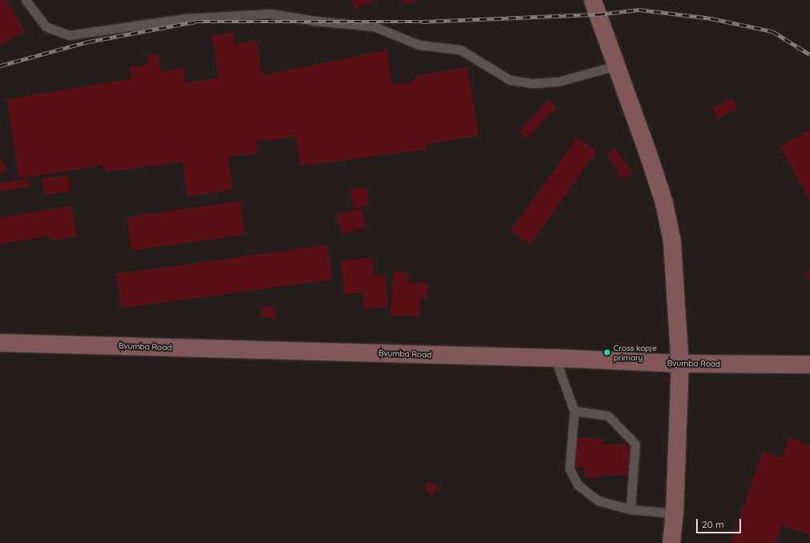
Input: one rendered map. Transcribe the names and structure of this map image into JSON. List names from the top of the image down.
{
  "streets": {
    "street": ["Bvumba Road"]
  },
  "places": ["Cross kopje primary"],
  "scale_bar": "20 m"
}
